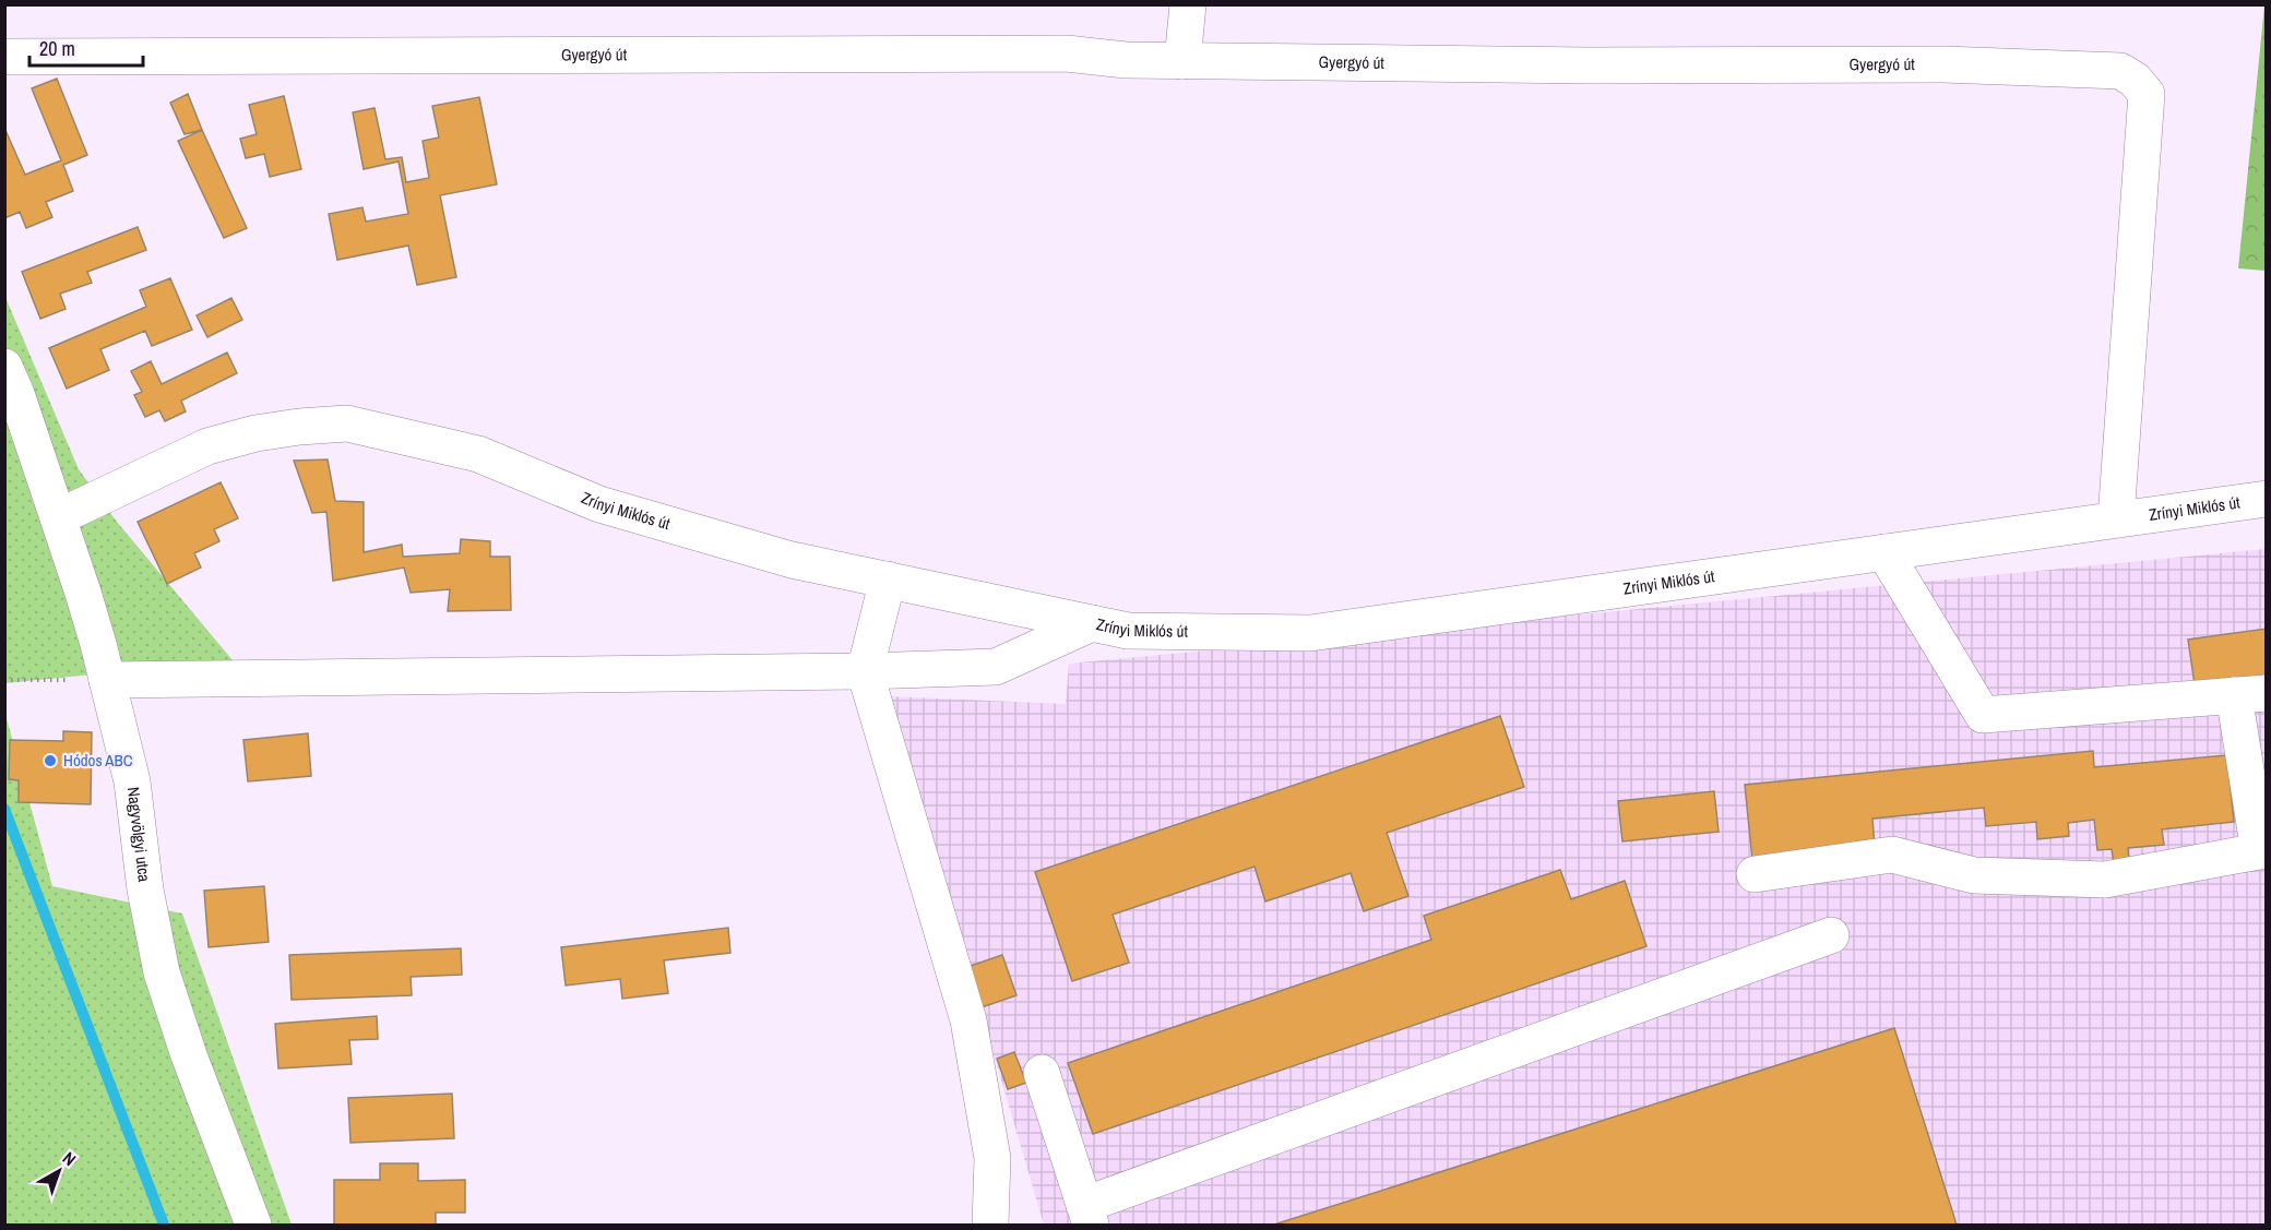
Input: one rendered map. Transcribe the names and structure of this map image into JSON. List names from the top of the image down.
{
  "streets": {
    "street": ["Gyergyó út", "Zrínyi Miklós út", "Nagyvölgyi utca"]
  },
  "crossings": [
    ["Gyergyó út", "Zrínyi Miklós út"],
    ["Zrínyi Miklós út", "Nagyvölgyi utca"]
  ],
  "places": ["Hódos ABC"],
  "scale_bar": "20 m",
  "north": "top right"
}
